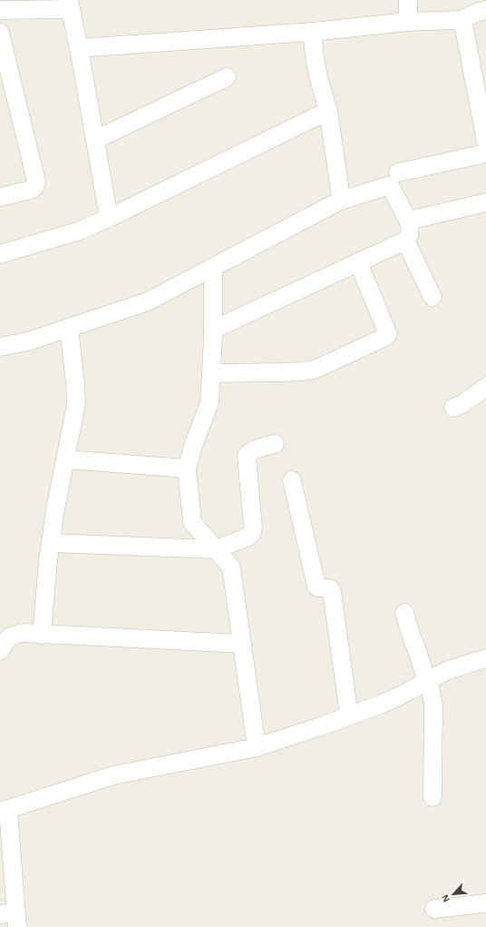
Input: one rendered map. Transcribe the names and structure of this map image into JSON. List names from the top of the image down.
{
  "north": "bottom left"
}
